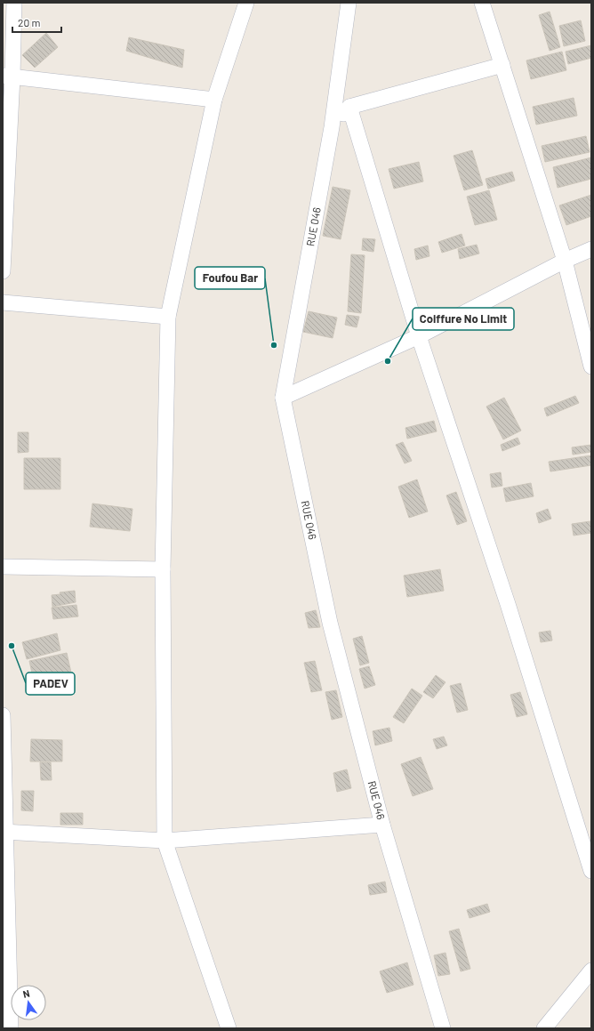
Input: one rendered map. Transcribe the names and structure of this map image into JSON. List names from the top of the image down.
{
  "streets": {
    "street": ["RUE 046"]
  },
  "places": ["Foufou Bar", "Coiffure No Limit", "PADEV"],
  "scale_bar": "20 m",
  "north": "top"
}
